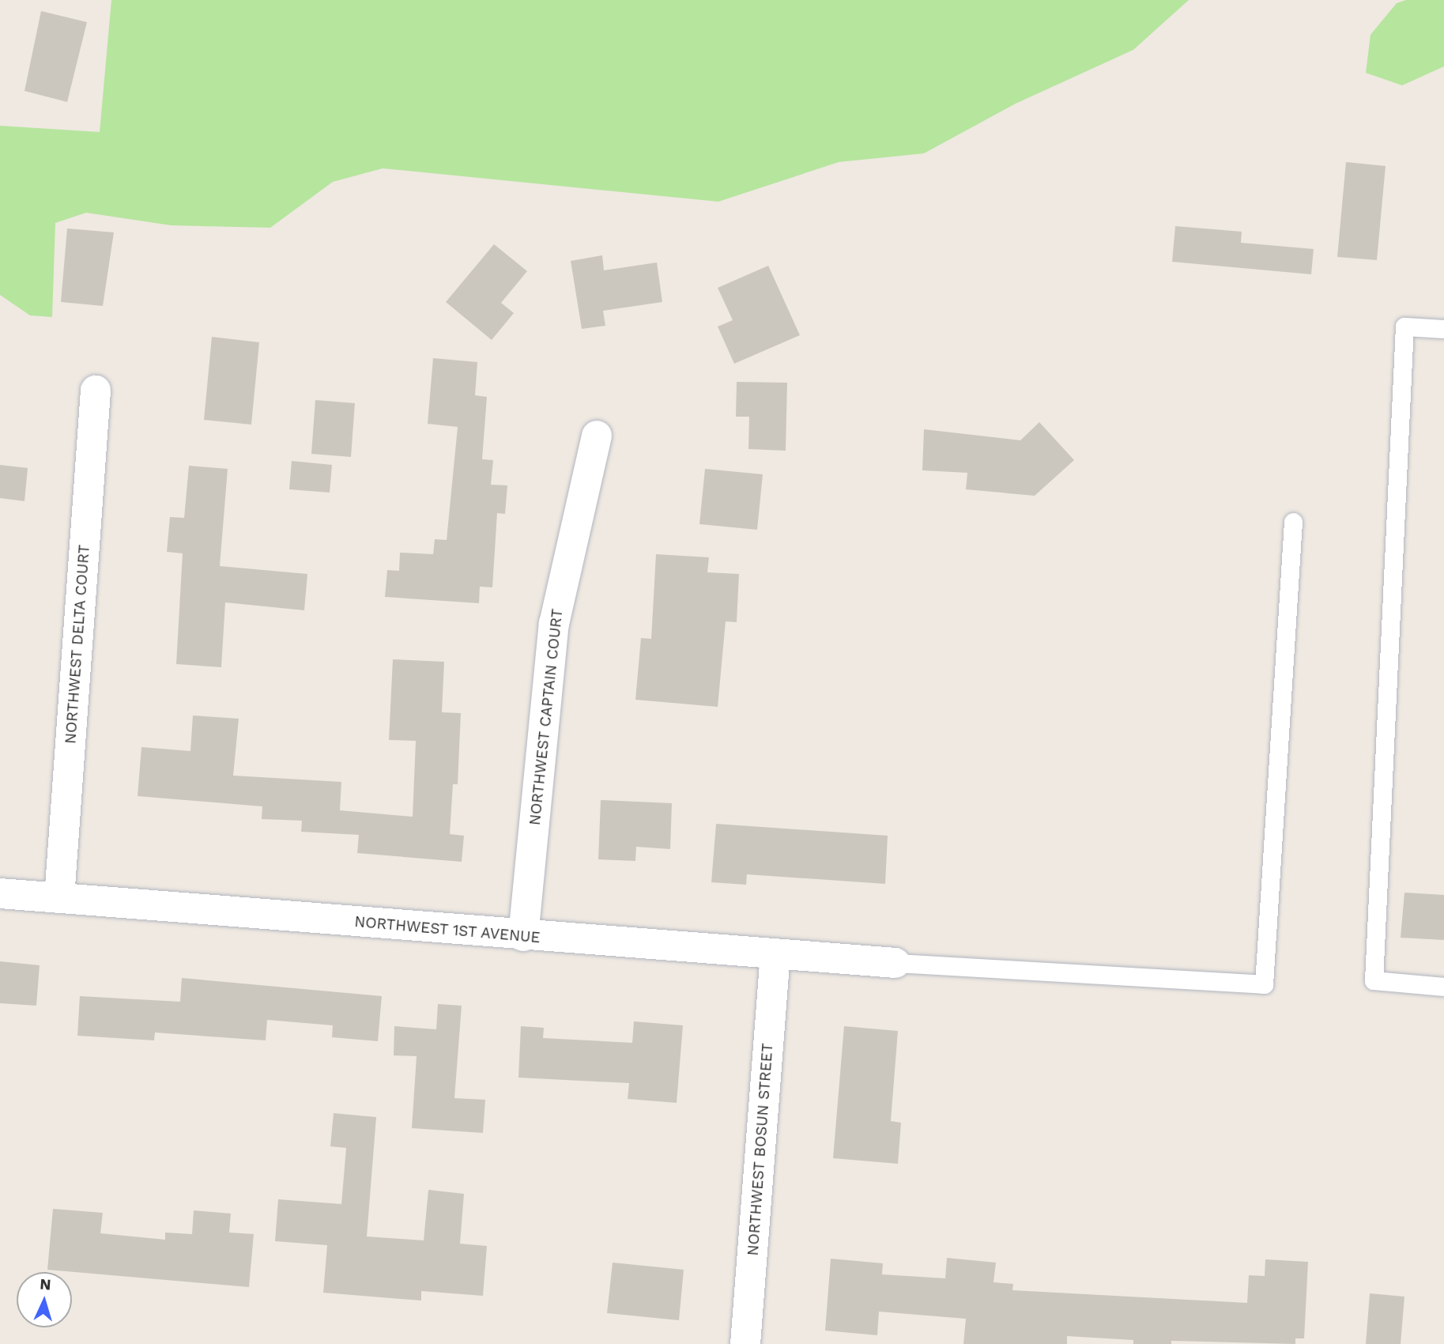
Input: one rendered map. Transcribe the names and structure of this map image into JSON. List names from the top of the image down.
{
  "streets": {
    "street": [
      "NORTHWEST DELTA COURT",
      "NORTHWEST CAPTAIN COURT",
      "NORTHWEST 1ST AVENUE",
      "NORTHWEST BOSUN STREET"
    ]
  },
  "crossings": [
    ["NORTHWEST DELTA COURT", "NORTHWEST 1ST AVENUE"],
    ["NORTHWEST CAPTAIN COURT", "NORTHWEST 1ST AVENUE"],
    ["NORTHWEST 1ST AVENUE", "NORTHWEST BOSUN STREET"]
  ],
  "north": "top"
}
